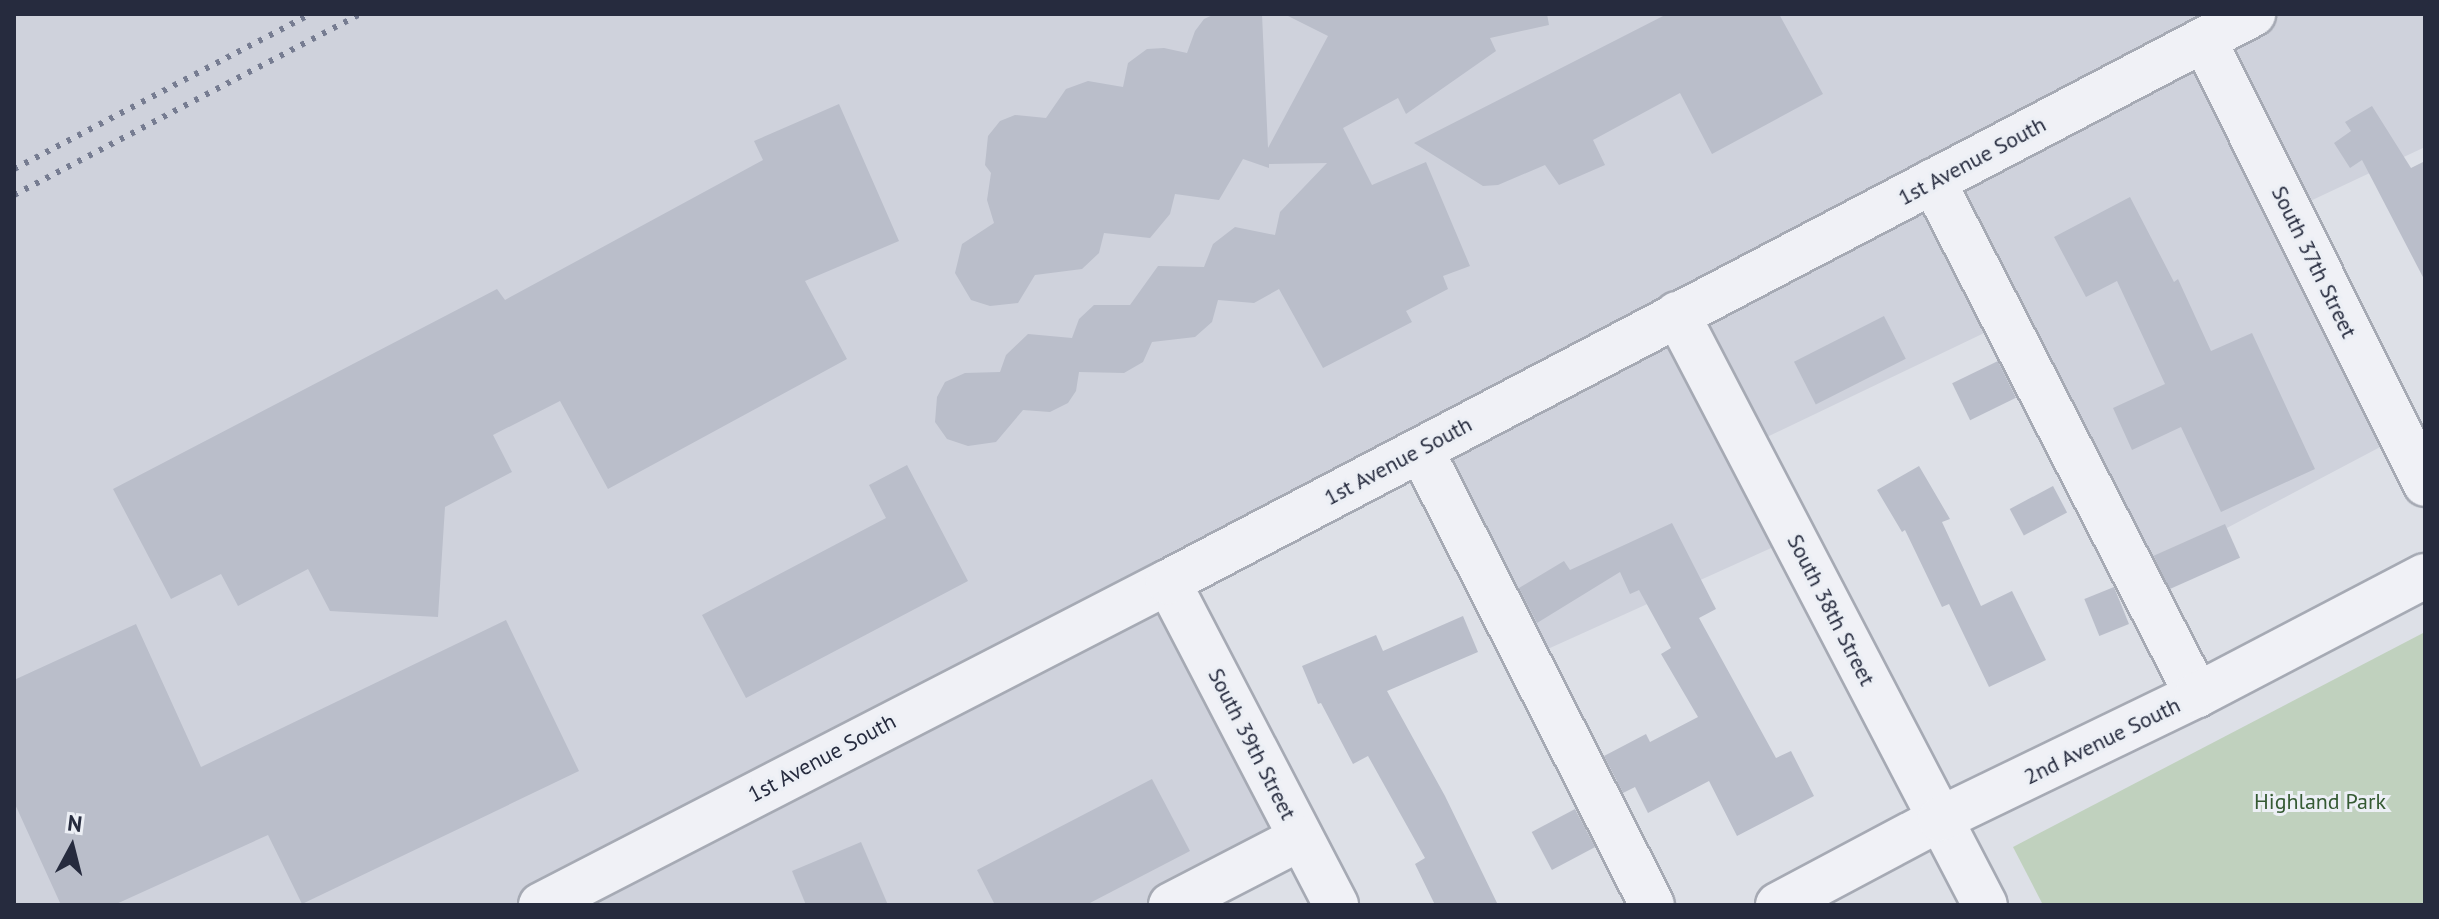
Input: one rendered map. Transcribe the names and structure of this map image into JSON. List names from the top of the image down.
{
  "streets": {
    "street": [
      "1st Avenue South",
      "South 37th Street",
      "South 38th Street",
      "2nd Avenue South",
      "South 39th Street"
    ]
  },
  "crossings": [
    ["1st Avenue South", "South 37th Street"],
    ["1st Avenue South", "South 38th Street"],
    ["1st Avenue South", "South 39th Street"],
    ["South 38th Street", "2nd Avenue South"]
  ],
  "parks": ["Highland Park"],
  "north": "top"
}
